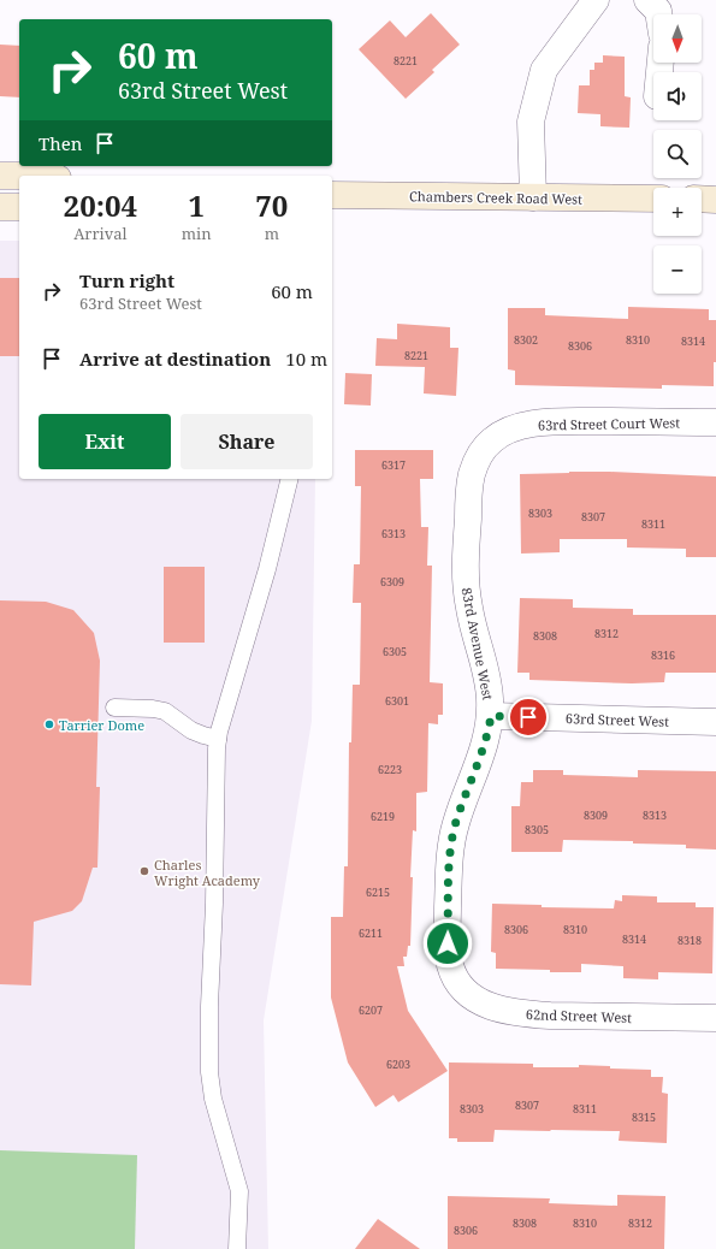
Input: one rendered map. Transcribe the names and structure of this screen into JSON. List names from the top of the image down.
{
  "streets": {
    "street": [
      "Chambers Creek Road West",
      "63rd Street Court West",
      "83rd Avenue West",
      "63rd Street West",
      "62nd Street West"
    ]
  },
  "crossings": [
    ["63rd Street Court West", "83rd Avenue West"],
    ["83rd Avenue West", "63rd Street West"],
    ["83rd Avenue West", "62nd Street West"]
  ],
  "places": ["Tarrier Dome", "Charles Wright Academy"],
  "house_numbers": [
    "8221",
    "8302",
    "8310",
    "8314",
    "8306",
    "8221",
    "6317",
    "8303",
    "8307",
    "8311",
    "6313",
    "6309",
    "8312",
    "8308",
    "6305",
    "8316",
    "6301",
    "6223",
    "8309",
    "8313",
    "6219",
    "8305",
    "6215",
    "8306",
    "8310",
    "6211",
    "8314",
    "8318",
    "6207",
    "6203",
    "8307",
    "8303",
    "8311",
    "8315",
    "8308",
    "8310",
    "8312",
    "8306"
  ],
  "north": "bottom",
  "page": {
    "map_buttons": ["+", "−"],
    "turn": ["60 m", "63rd Street West"],
    "then": "Then",
    "eta": [
      "20:04",
      "Arrival",
      "1",
      "min",
      "70",
      "m"
    ],
    "list": [
      {
        "name": "Turn right",
        "note": "63rd Street West",
        "value": "60 m"
      },
      {
        "name": "Arrive at destination",
        "value": "10 m"
      }
    ],
    "buttons": ["Exit", "Share"]
  }
}
